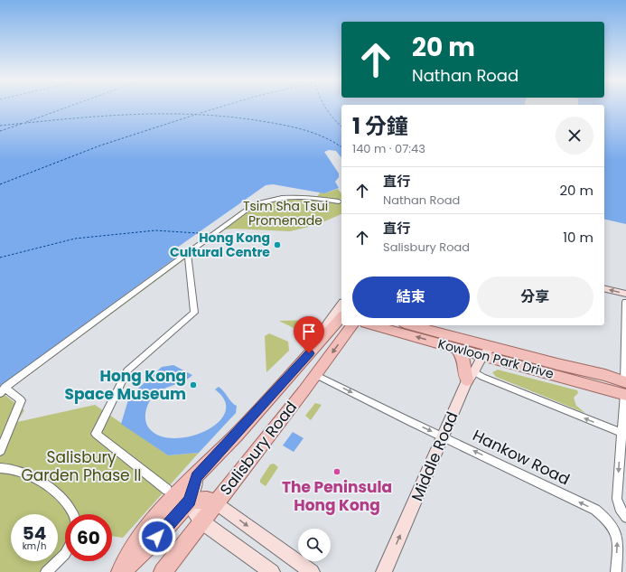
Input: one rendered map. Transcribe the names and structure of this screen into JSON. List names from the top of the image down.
{
  "streets": {
    "main road": ["Kowloon Park Drive", "Salisbury Road"],
    "street": ["Middle Road", "Hankow Road"]
  },
  "crossings": [
    ["Kowloon Park Drive", "Middle Road"],
    ["Salisbury Road", "Hankow Road"],
    ["Middle Road", "Hankow Road"]
  ],
  "one_way": ["Middle Road"],
  "parks": ["Tsim Sha Tsui Promenade", "Salisbury Garden Phase II"],
  "places": ["Hong Kong Cultural Centre", "Hong Kong Space Museum", "The Peninsula Hong Kong"],
  "page": {
    "turn": ["20 m", "Nathan Road"],
    "heading": ["1 分鐘", "140 m · 07:43"],
    "list": [
      {
        "name": "直行",
        "note": "Nathan Road",
        "value": "20 m"
      },
      {
        "name": "直行",
        "note": "Salisbury Road",
        "value": "10 m"
      }
    ],
    "buttons": ["結束", "分享"],
    "speed": "54 km/h",
    "limit": "60"
  }
}
